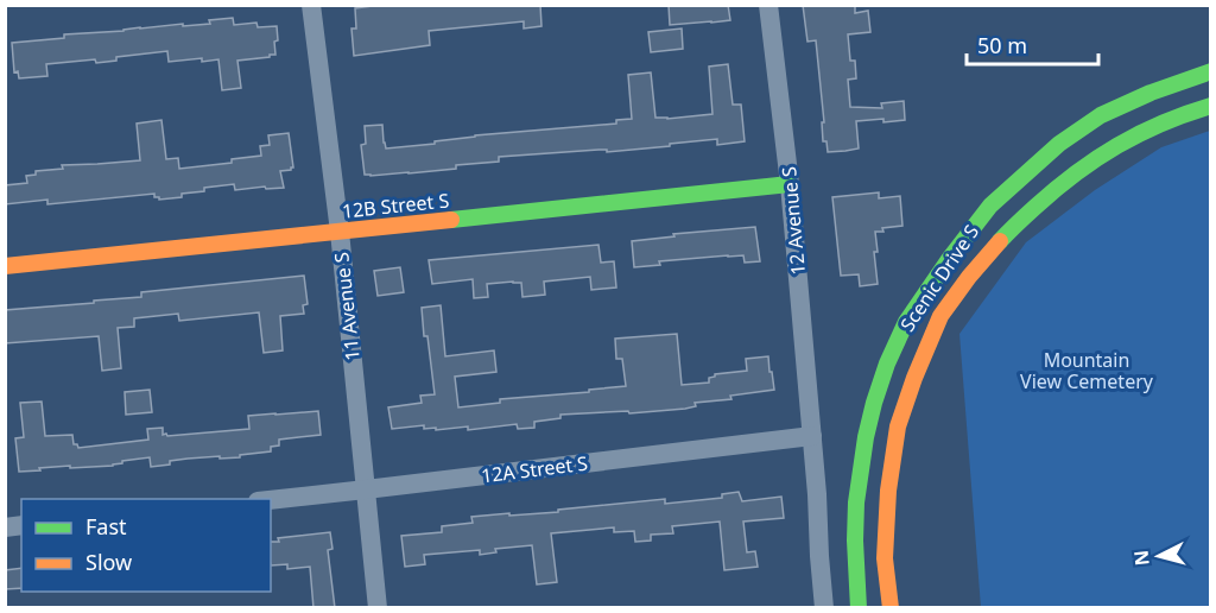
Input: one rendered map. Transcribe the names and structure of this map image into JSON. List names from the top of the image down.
{
  "streets": {
    "main road": ["12B Street S", "Scenic Drive S"],
    "street": ["12 Avenue S", "11 Avenue S", "12A Street S"]
  },
  "crossings": [
    ["12B Street S", "12 Avenue S"],
    ["12B Street S", "11 Avenue S"],
    ["12 Avenue S", "12A Street S"],
    ["11 Avenue S", "12A Street S"]
  ],
  "parks": ["Mountain View Cemetery"],
  "legend": ["Fast", "Slow"],
  "scale_bar": "50 m",
  "north": "left"
}
